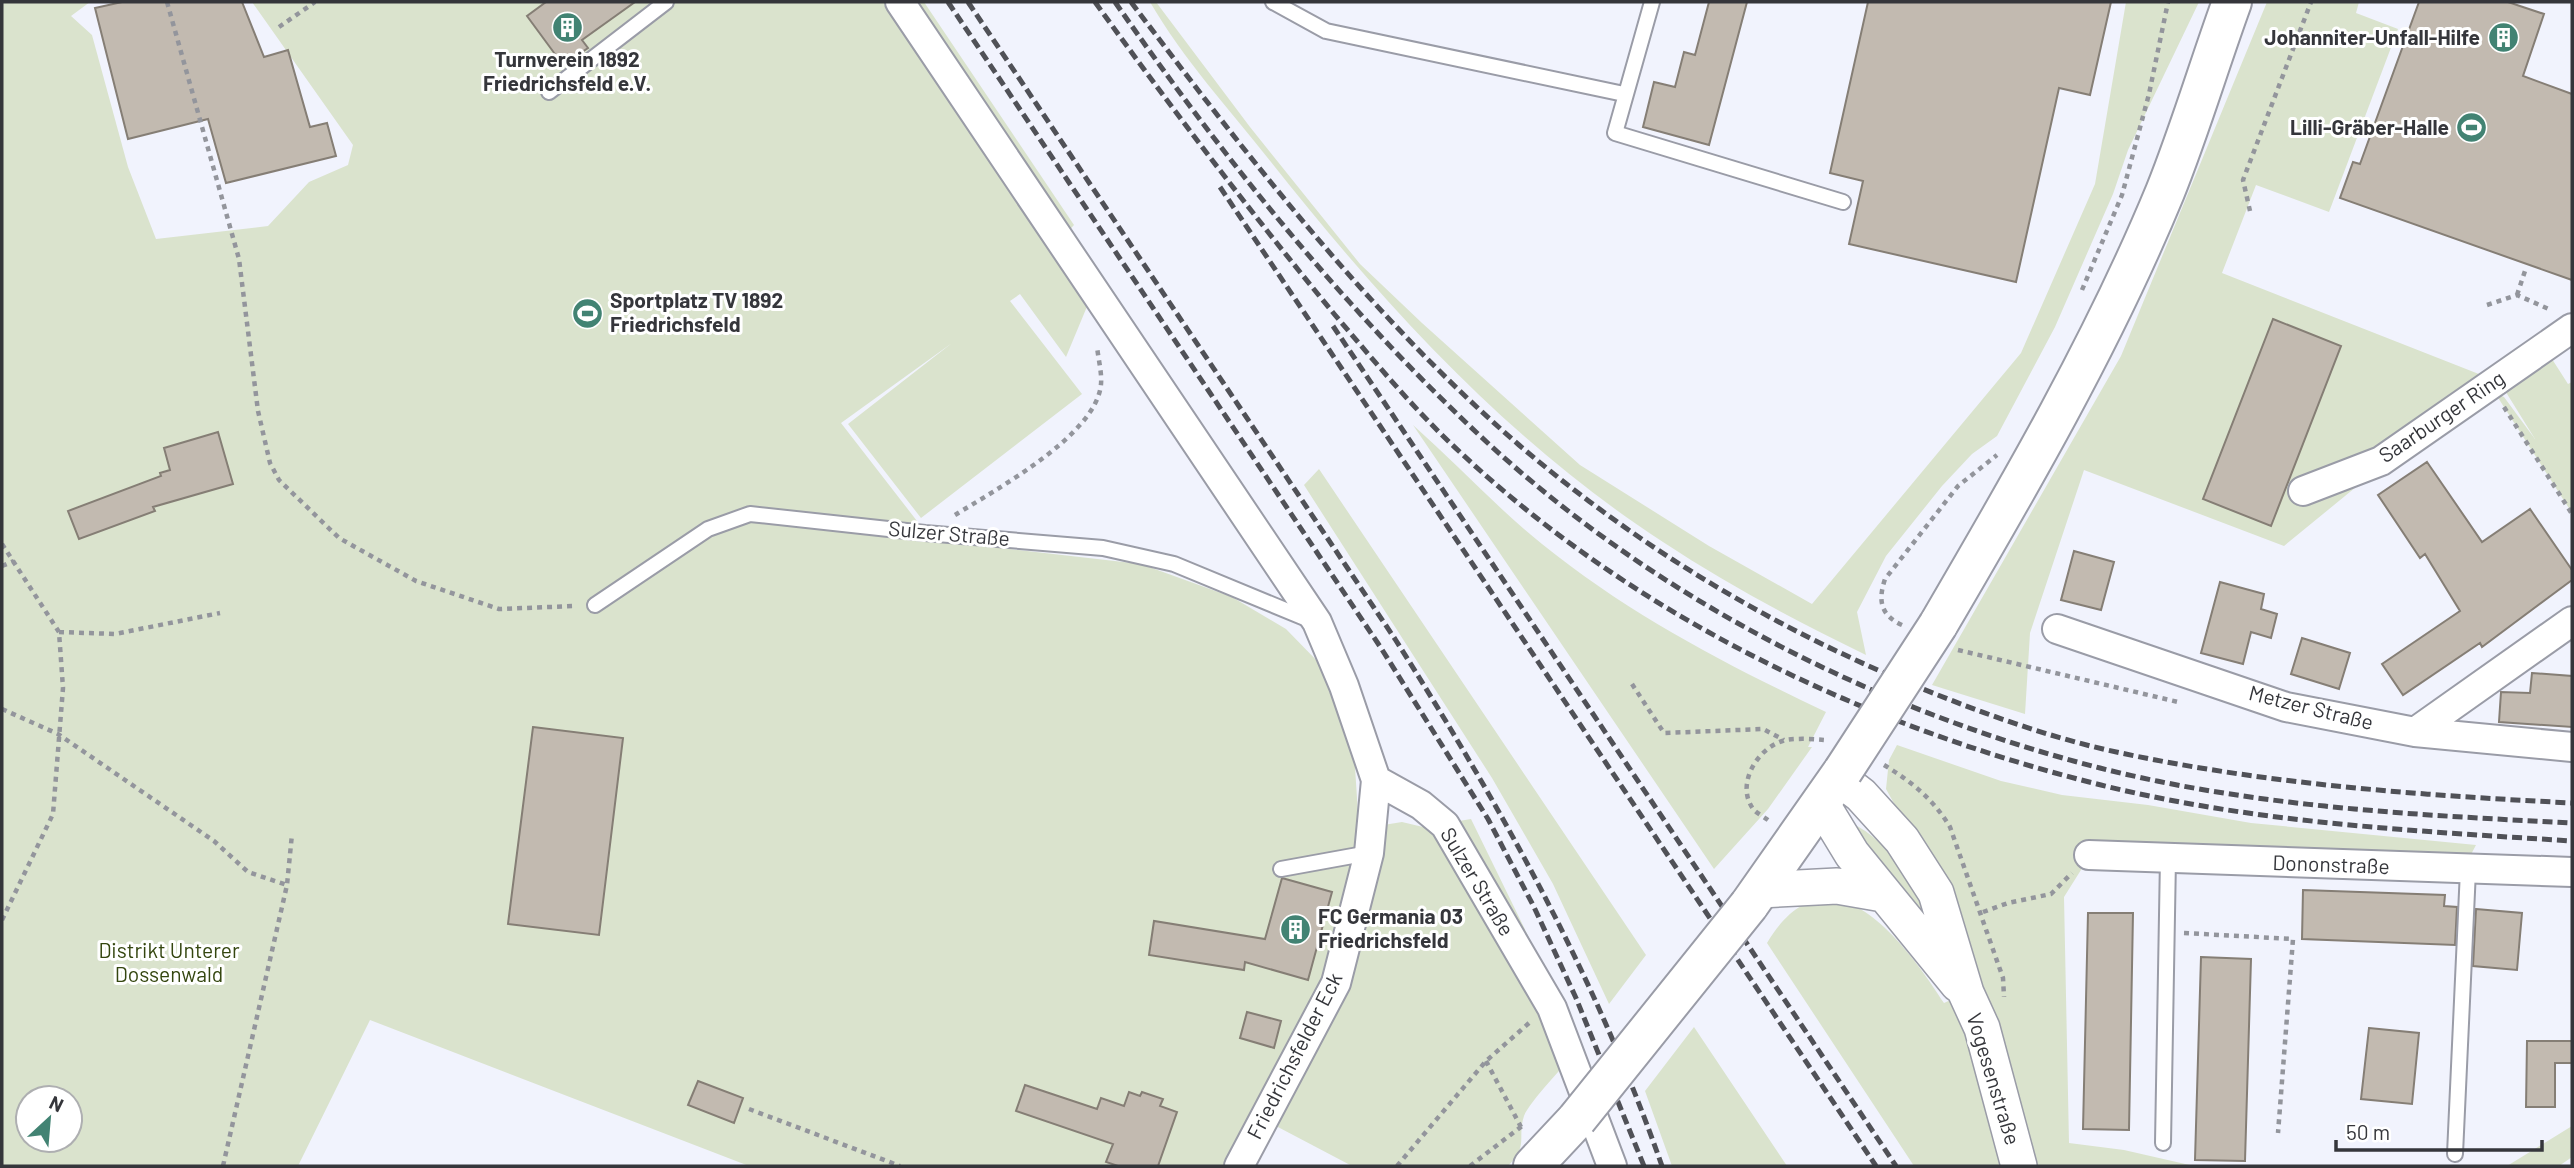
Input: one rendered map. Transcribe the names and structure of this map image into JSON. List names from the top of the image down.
{
  "streets": {
    "street": [
      "Saarburger Ring",
      "Sulzer Straße",
      "Metzer Straße",
      "Dononstraße",
      "Friedrichsfelder Eck",
      "Vogesenstraße"
    ]
  },
  "crossings": [
    ["Sulzer Straße", "Friedrichsfelder Eck"]
  ],
  "parks": ["Distrikt Unterer Dossenwald"],
  "places": {
    "building": ["Turnverein 1892 Friedrichsfeld e.V.", "Johanniter-Unfall-Hilfe", "FC Germania 03 Friedrichsfeld"],
    "sports": ["Lilli-Gräber-Halle", "Sportplatz TV 1892 Friedrichsfeld"]
  },
  "scale_bar": "50 m",
  "north": "top right"
}
